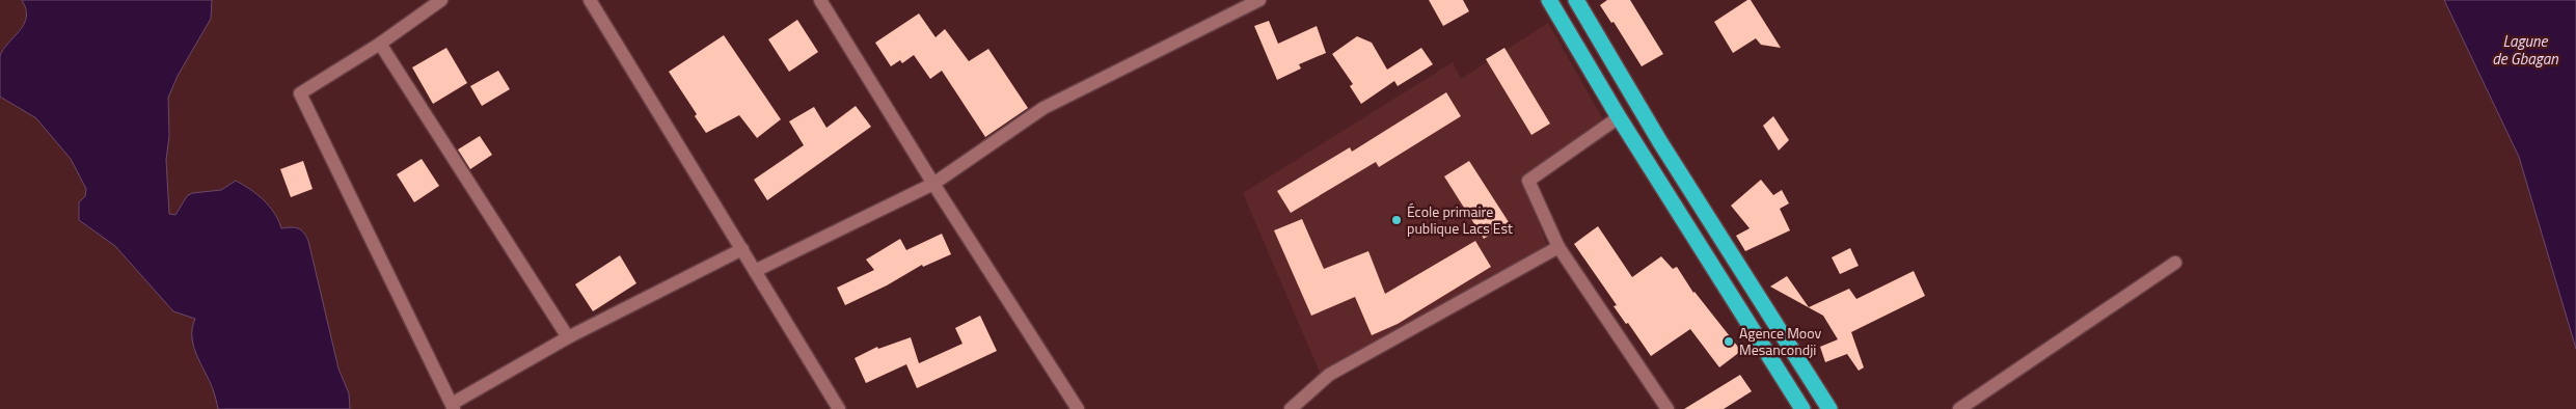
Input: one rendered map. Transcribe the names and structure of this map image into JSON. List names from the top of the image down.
{
  "water": ["Lagune de Gbagan"],
  "places": ["École primaire publique Lacs Est", "Agence Moov Mesancondji"]
}
